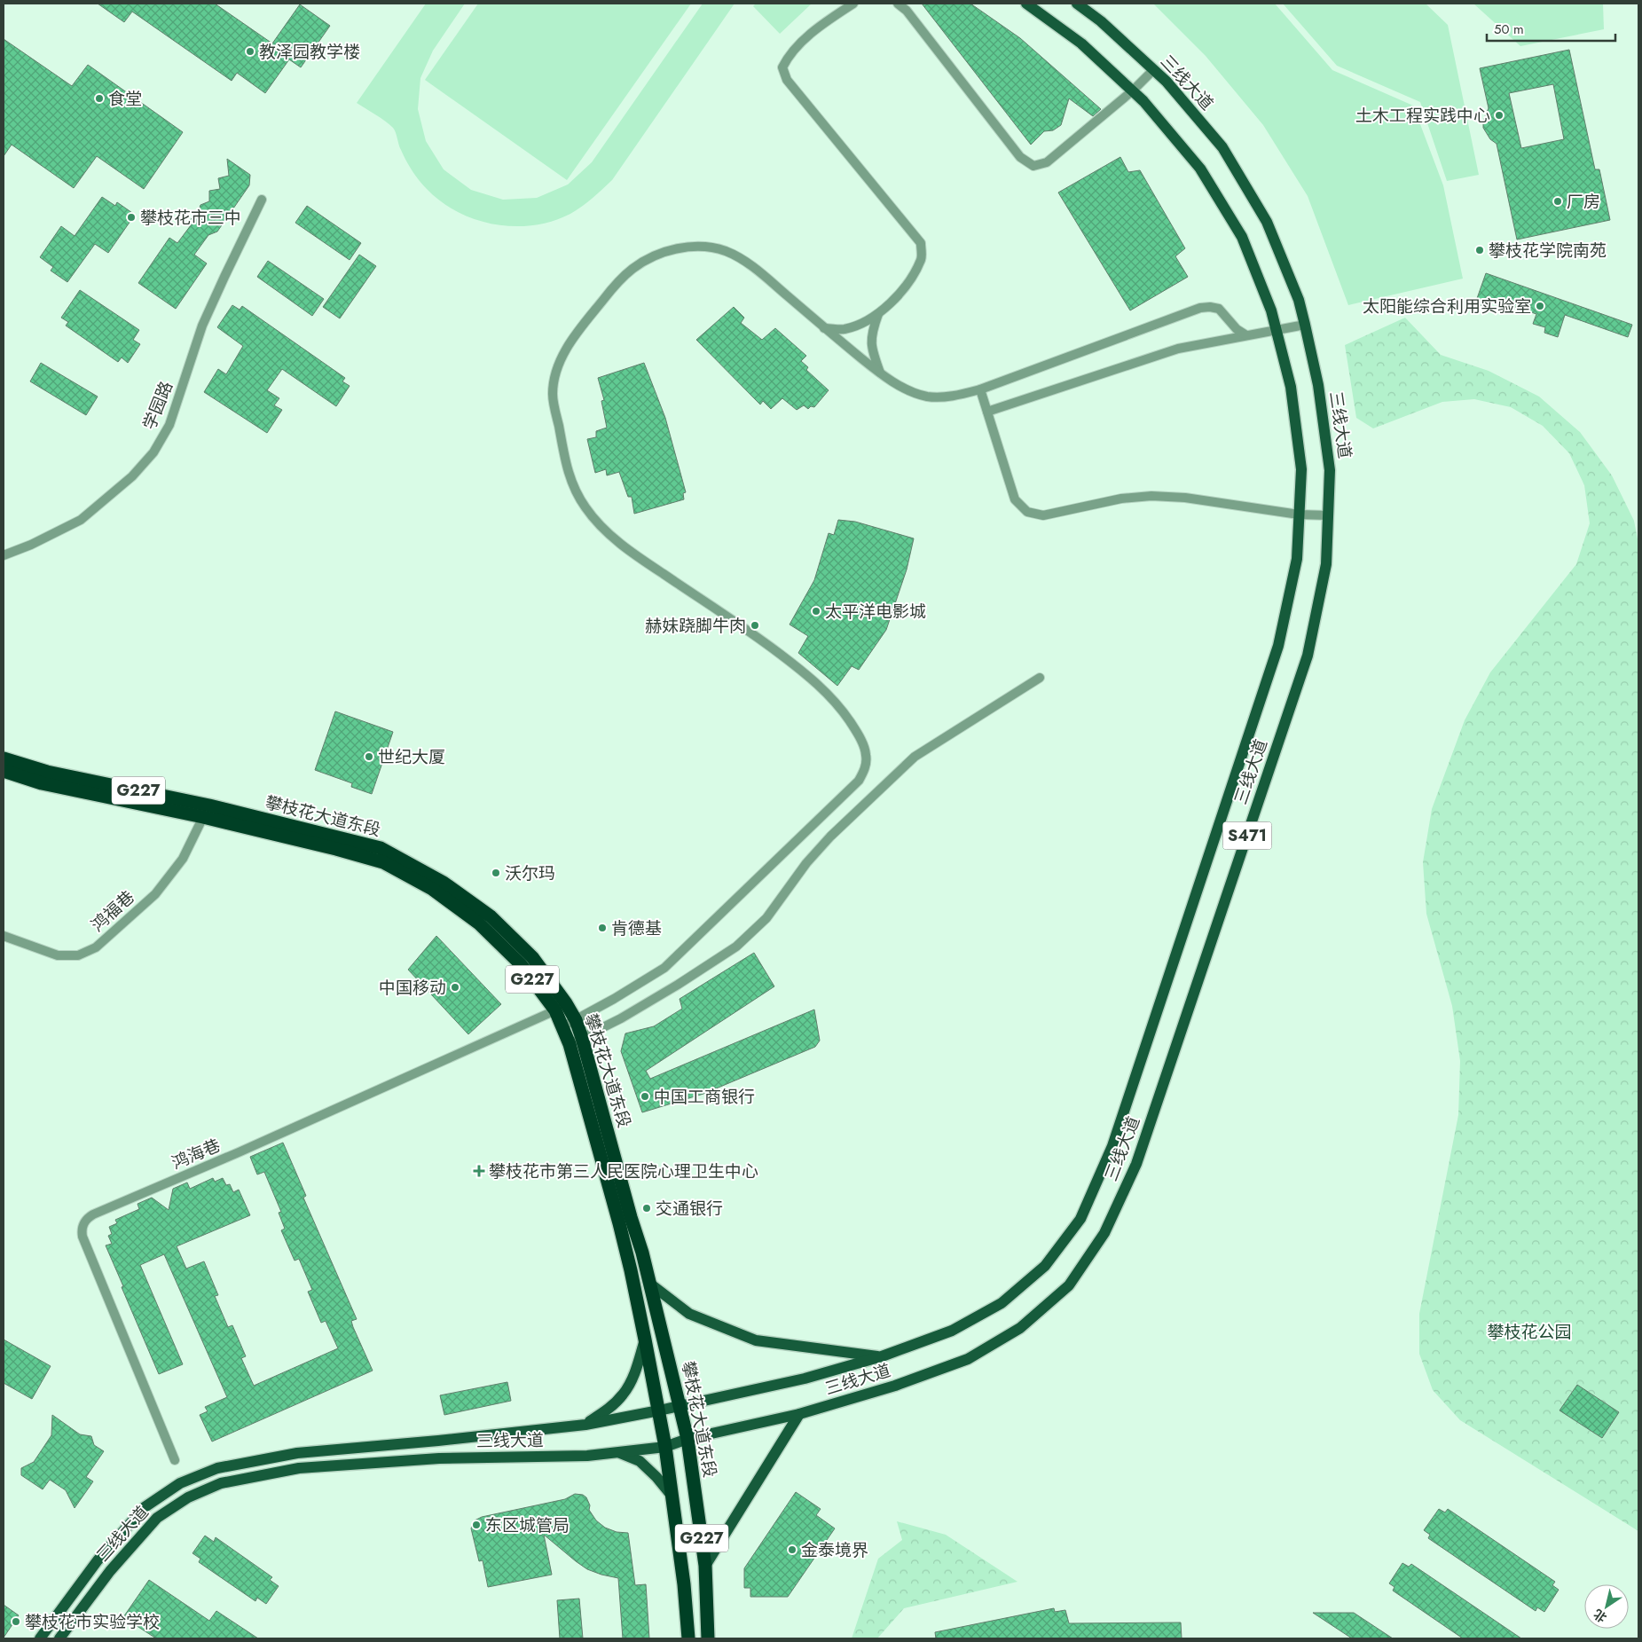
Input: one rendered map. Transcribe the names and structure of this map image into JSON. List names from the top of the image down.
{
  "streets": {
    "highway": ["G227", "攀枝花大道东段"],
    "main road": ["三线大道", "S471"],
    "street": ["学园路", "鸿福巷", "鸿海巷"]
  },
  "crossings": [
    ["三线大道", "攀枝花大道东段"],
    ["攀枝花大道东段", "鸿福巷"],
    ["攀枝花大道东段", "鸿海巷"]
  ],
  "parks": ["攀枝花公园"],
  "places": {
    "other": [
      "教泽园教学楼",
      "食堂",
      "土木工程实践中心",
      "厂房",
      "攀枝花市三中",
      "攀枝花学院南苑",
      "太阳能综合利用实验室",
      "太平洋电影城",
      "赫妹跷脚牛肉",
      "世纪大厦",
      "沃尔玛",
      "肯德基",
      "中国移动",
      "中国工商银行",
      "交通银行",
      "东区城管局",
      "金泰境界",
      "攀枝花市实验学校"
    ],
    "health": ["攀枝花市第三人民医院心理卫生中心"]
  },
  "scale_bar": "50 m",
  "north": "bottom left"
}
